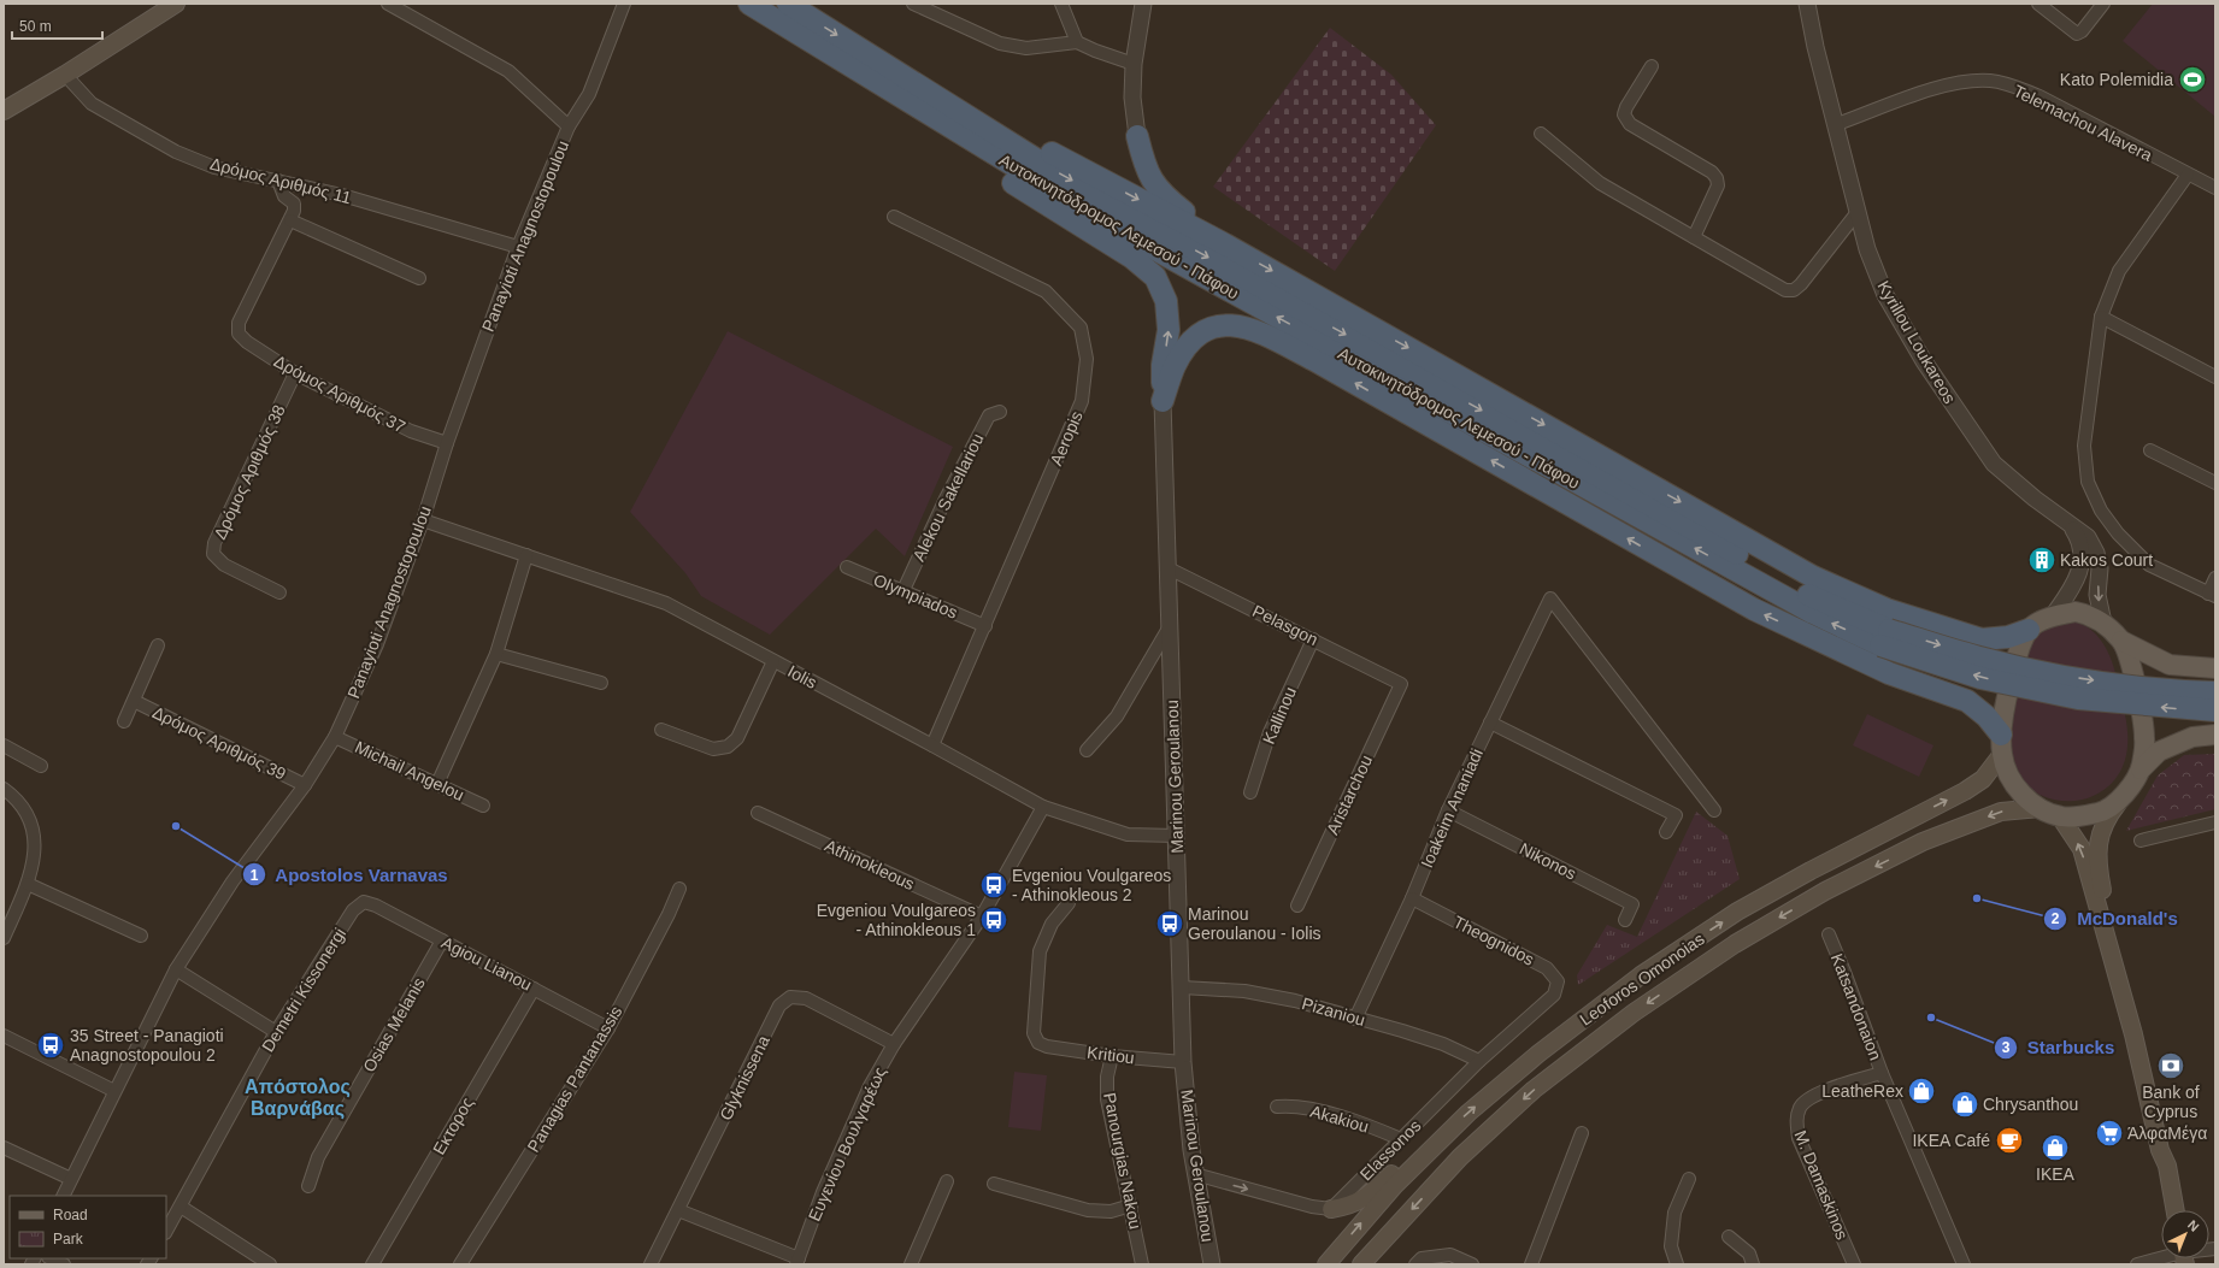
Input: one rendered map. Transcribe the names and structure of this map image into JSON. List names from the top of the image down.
{
  "streets": {
    "highway": ["Αυτοκινητόδρομος Λεμεσού - Πάφου"],
    "main road": ["Leoforos Omonoias"],
    "street": [
      "Telemachou Alavera",
      "Δρόμος Αριθμός 11",
      "Panayioti Anagnostopoulou",
      "Kyrillou Loukareos",
      "Δρόμος Αριθμός 37",
      "Aeropis",
      "Δρόμος Αριθμός 38",
      "Alekou Sakellariou",
      "Olympiados",
      "Pelasgon",
      "Iolis",
      "Kallinou",
      "Δρόμος Αριθμός 39",
      "Michail Angelou",
      "Marinou Geroulanou",
      "Aristarchou",
      "Ioakeim Ananiadi",
      "Nikonos",
      "Athinokleous",
      "Theognidos",
      "Agiou Lianou",
      "Demetri Kissonergi",
      "Katsandonaion",
      "Pizaniou",
      "Osias Melanis",
      "Kritiou",
      "Glyknissena",
      "Panagias Pantanassis",
      "Akakiou",
      "Εκτορος",
      "Ευγενίου Βουλγαρέως",
      "Elassonos",
      "Panourgias Nakou",
      "M. Damaskinos"
    ]
  },
  "crossings": [
    ["Telemachou Alavera", "Kyrillou Loukareos"],
    ["Δρόμος Αριθμός 11", "Panayioti Anagnostopoulou"],
    ["Panayioti Anagnostopoulou", "Δρόμος Αριθμός 37"],
    ["Panayioti Anagnostopoulou", "Iolis"],
    ["Panayioti Anagnostopoulou", "Δρόμος Αριθμός 39"],
    ["Panayioti Anagnostopoulou", "Michail Angelou"],
    ["Δρόμος Αριθμός 37", "Δρόμος Αριθμός 38"],
    ["Aeropis", "Olympiados"],
    ["Aeropis", "Iolis"],
    ["Alekou Sakellariou", "Olympiados"],
    ["Pelasgon", "Kallinou"],
    ["Pelasgon", "Marinou Geroulanou"],
    ["Pelasgon", "Aristarchou"],
    ["Iolis", "Marinou Geroulanou"],
    ["Iolis", "Ευγενίου Βουλγαρέως"],
    ["Marinou Geroulanou", "Pizaniou"],
    ["Marinou Geroulanou", "Kritiou"],
    ["Ioakeim Ananiadi", "Nikonos"],
    ["Ioakeim Ananiadi", "Theognidos"],
    ["Ioakeim Ananiadi", "Pizaniou"],
    ["Athinokleous", "Ευγενίου Βουλγαρέως"],
    ["Theognidos", "Elassonos"],
    ["Agiou Lianou", "Demetri Kissonergi"],
    ["Agiou Lianou", "Osias Melanis"],
    ["Agiou Lianou", "Panagias Pantanassis"],
    ["Agiou Lianou", "Εκτορος"],
    ["Katsandonaion", "M. Damaskinos"],
    ["Pizaniou", "Elassonos"],
    ["Kritiou", "Panourgias Nakou"],
    ["Glyknissena", "Ευγενίου Βουλγαρέως"],
    ["Akakiou", "Elassonos"]
  ],
  "districts": ["Απόστολος Βαρνάβας"],
  "places": {
    "sports": ["Kato Polemidia"],
    "building": ["Kakos Court"],
    "other": ["Apostolos Varnavas", "McDonald's", "Starbucks"],
    "bus stop": [
      "Evgeniou Voulgareos - Athinokleous 2",
      "Evgeniou Voulgareos - Athinokleous 1",
      "Marinou Geroulanou - Iolis",
      "35 Street - Panagioti Anagnostopoulou 2"
    ],
    "bank": ["Bank of Cyprus"],
    "shop": ["LeatheRex", "Chrysanthou", "IKEA"],
    "supermarket": ["ΆλφαΜέγα"],
    "cafe": ["IKEA Café"]
  },
  "legend": ["Road", "Park"],
  "scale_bar": "50 m",
  "north": "top right"
}
